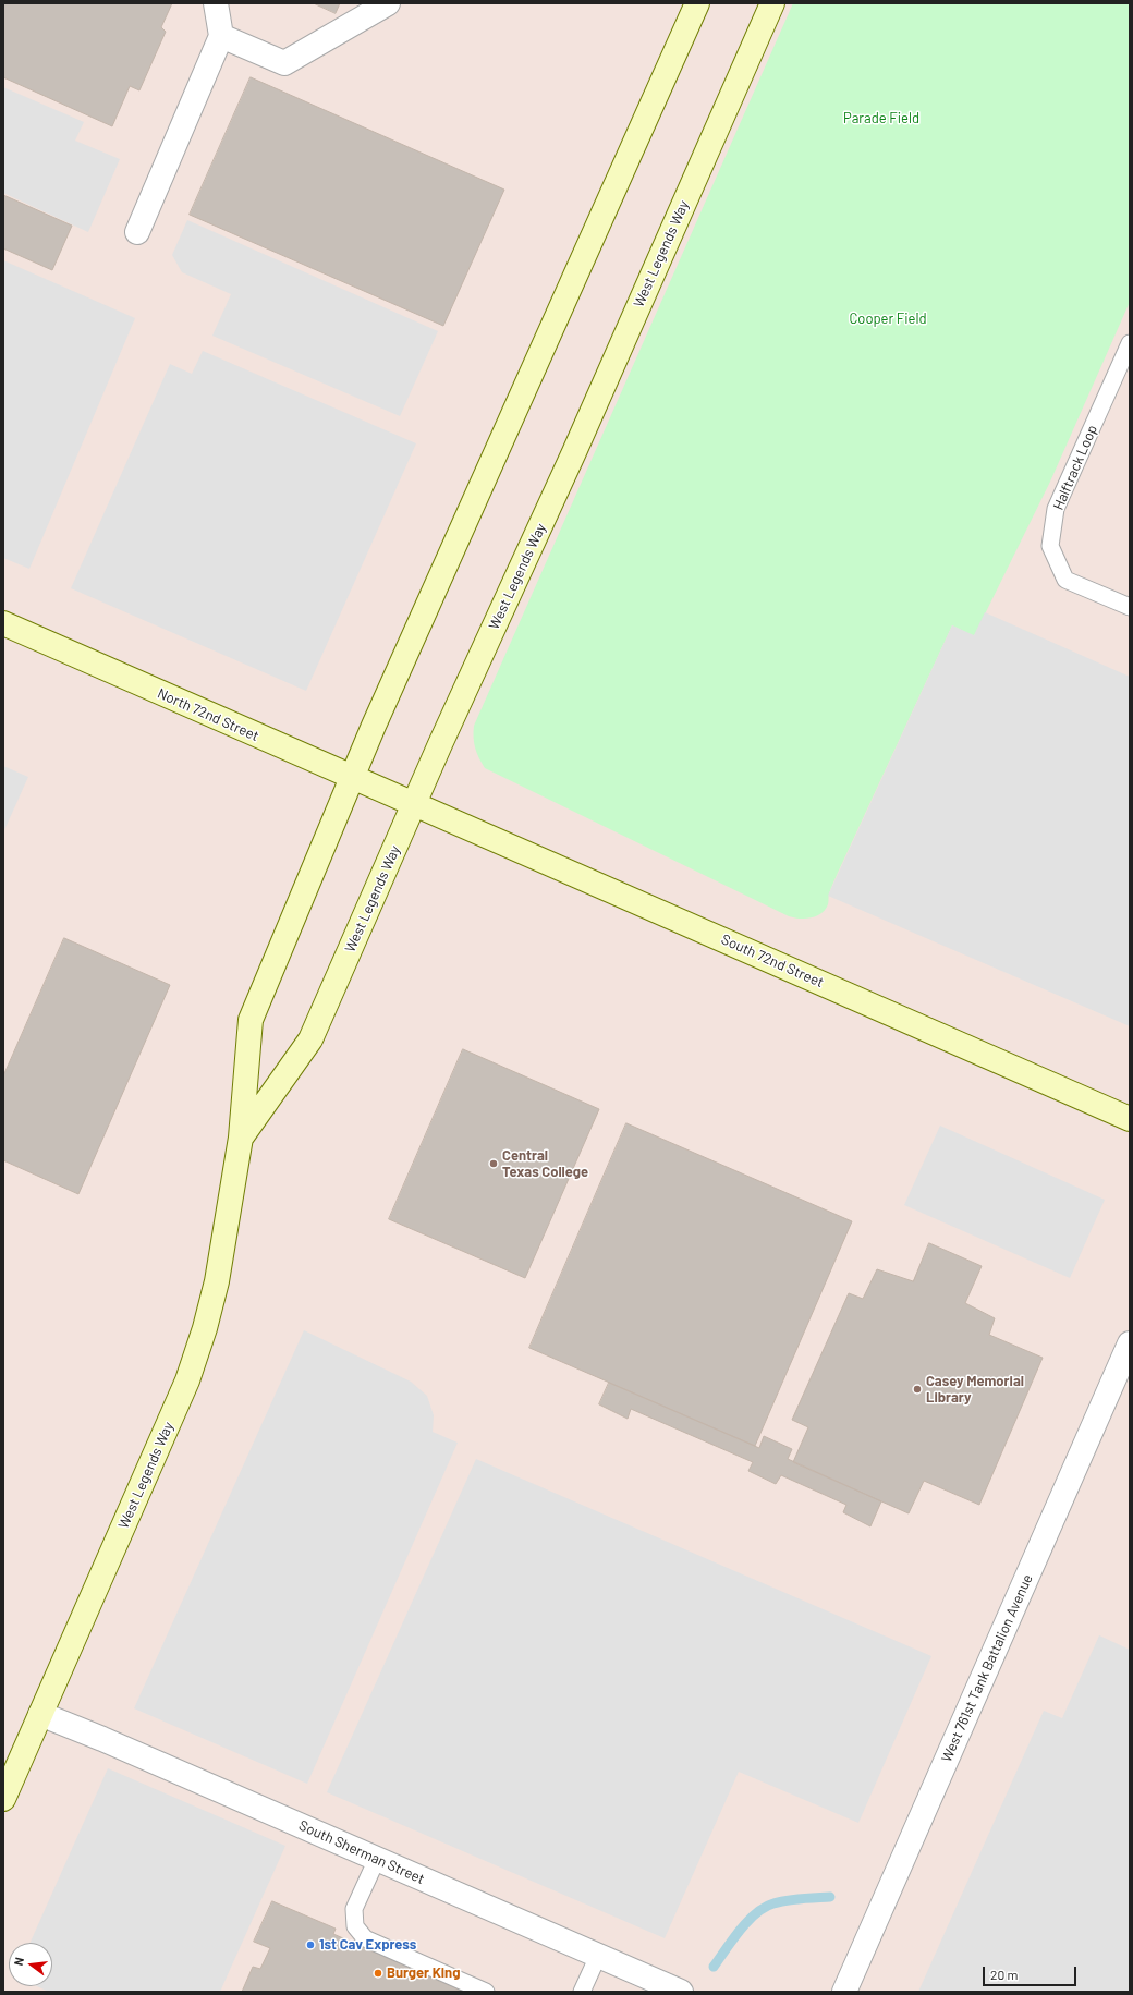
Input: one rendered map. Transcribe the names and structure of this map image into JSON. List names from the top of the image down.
{
  "streets": {
    "street": [
      "West Legends Way",
      "North 72nd Street",
      "South 72nd Street",
      "West 761st Tank Battalion Avenue",
      "South Sherman Street"
    ],
    "lane": ["Halftrack Loop"]
  },
  "crossings": [
    ["West Legends Way", "North 72nd Street"],
    ["West Legends Way", "South 72nd Street"],
    ["West Legends Way", "South Sherman Street"],
    ["North 72nd Street", "South 72nd Street"]
  ],
  "parks": ["Parade Field", "Cooper Field"],
  "places": [
    "Central Texas College",
    "Casey Memorial Library",
    "1st Cav Express",
    "Burger King"
  ],
  "scale_bar": "20 m",
  "north": "left"
}
